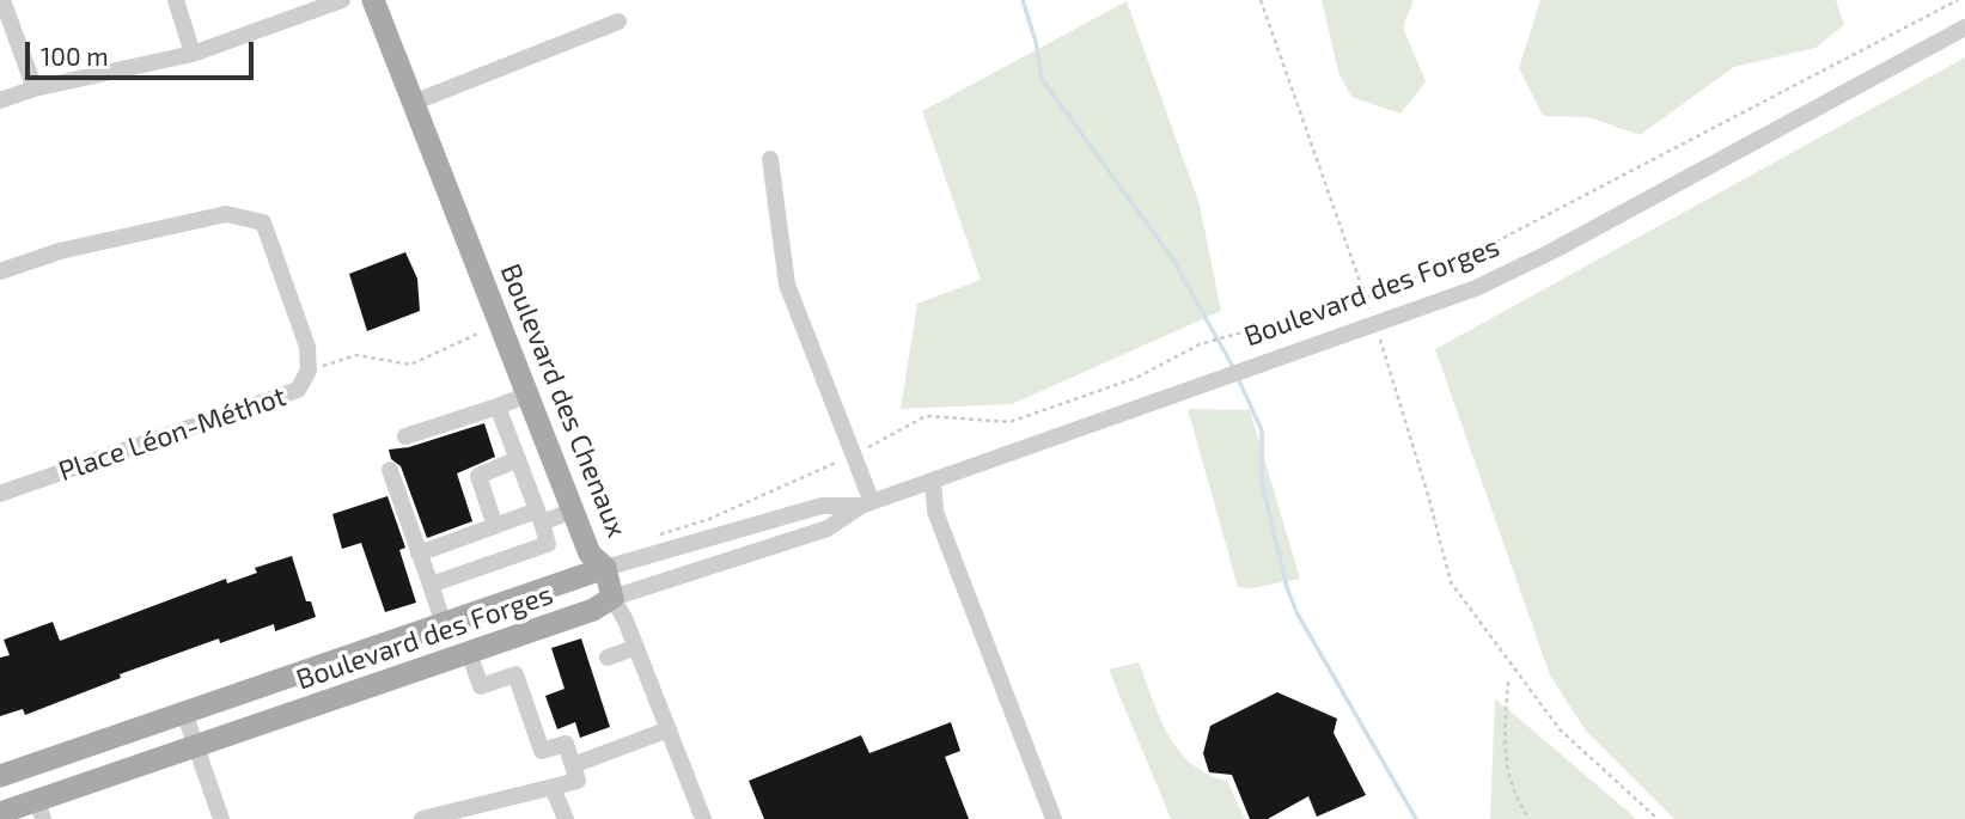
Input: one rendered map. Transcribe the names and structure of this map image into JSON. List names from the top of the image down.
{
  "streets": {
    "main road": ["Boulevard des Forges", "Boulevard des Chenaux"],
    "street": ["Place Léon-Méthot"]
  },
  "crossings": [
    ["Boulevard des Forges", "Boulevard des Chenaux"]
  ],
  "scale_bar": "100 m"
}
